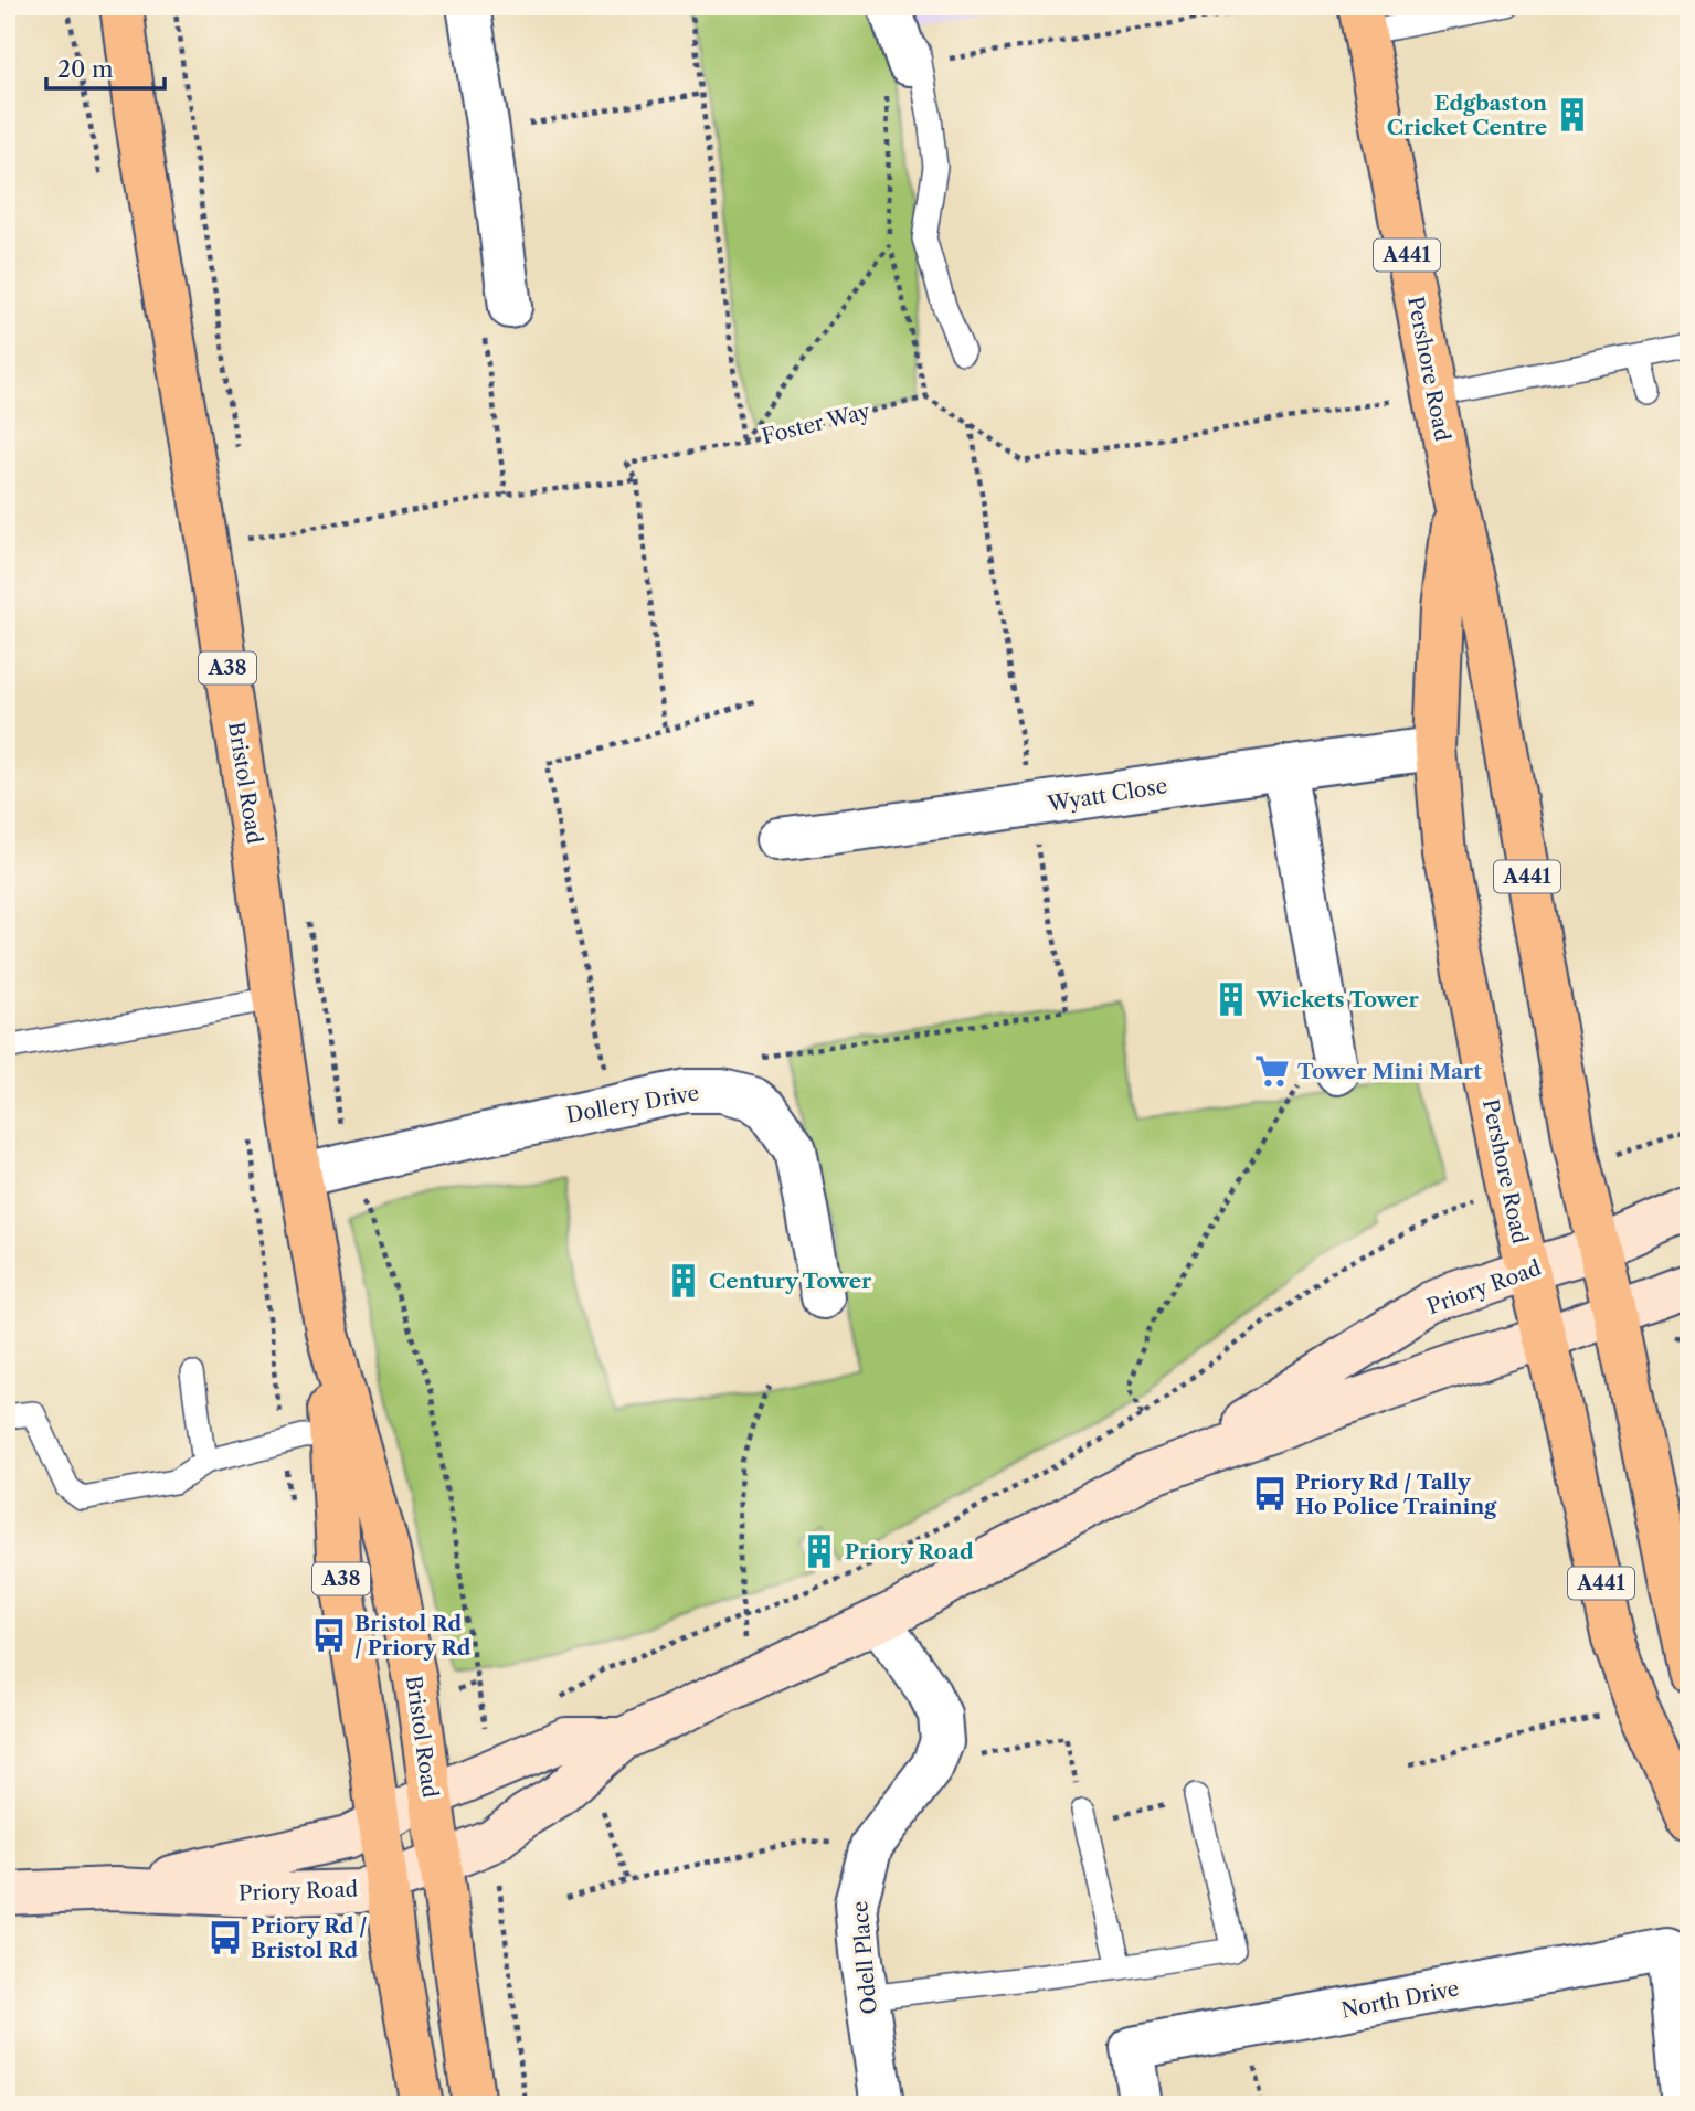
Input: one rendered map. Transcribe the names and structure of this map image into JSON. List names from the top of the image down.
{
  "streets": {
    "main road": [
      "A441",
      "Pershore Road",
      "A38",
      "Bristol Road",
      "Priory Road"
    ],
    "street": [
      "Wyatt Close",
      "Dollery Drive",
      "Odell Place",
      "North Drive"
    ],
    "path": ["Foster Way"]
  },
  "crossings": [
    ["Pershore Road", "Foster Way"],
    ["Pershore Road", "Wyatt Close"],
    ["Pershore Road", "Priory Road"],
    ["Bristol Road", "Dollery Drive"],
    ["Bristol Road", "Priory Road"],
    ["Priory Road", "Odell Place"]
  ],
  "places": {
    "building": [
      "Edgbaston Cricket Centre",
      "Wickets Tower",
      "Century Tower",
      "Priory Road"
    ],
    "supermarket": ["Tower Mini Mart"],
    "bus stop": ["Priory Rd / Tally Ho Police Training", "Bristol Rd / Priory Rd", "Priory Rd / Bristol Rd"]
  },
  "scale_bar": "20 m"
}
